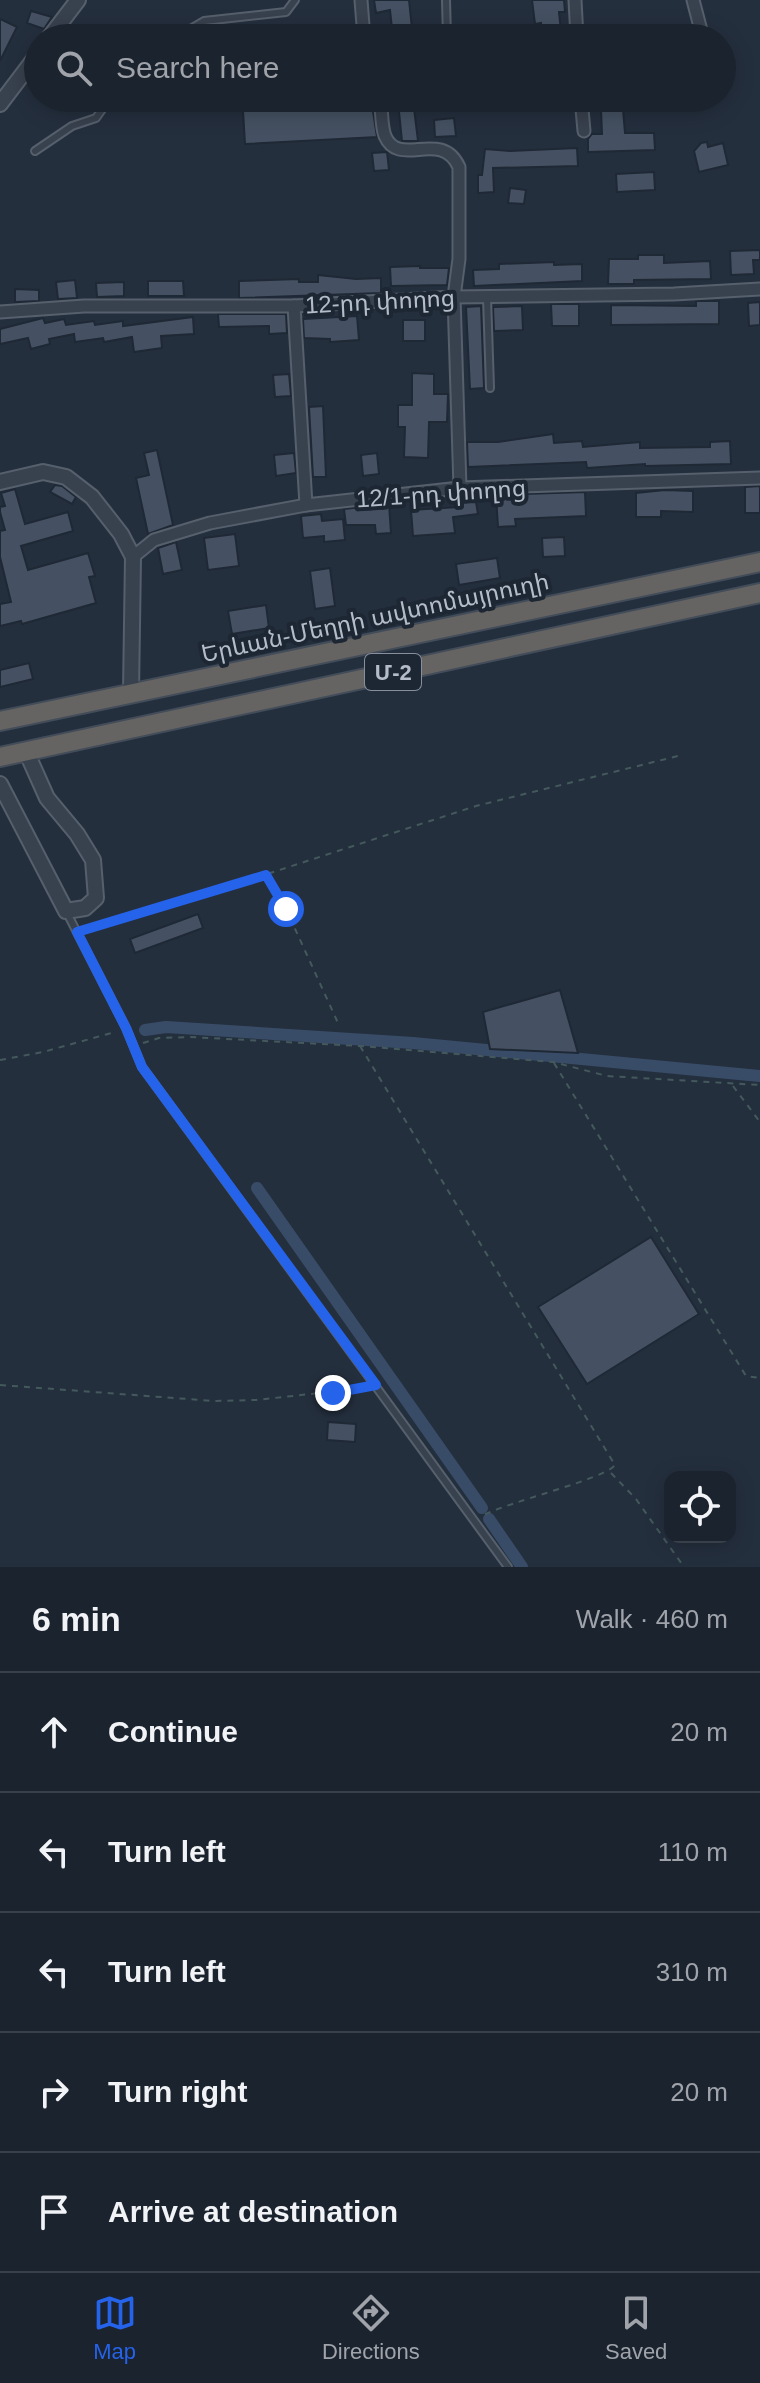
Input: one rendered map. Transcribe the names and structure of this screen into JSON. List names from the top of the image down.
{
  "streets": {
    "highway": ["Երևան-Մեղրի ավտոմայրուղի", "Մ-2"],
    "street": ["12-րդ փողոց", "12/1-րդ փողոց"]
  },
  "page": {
    "search": "Search here",
    "heading": ["6 min", "Walk · 460 m"],
    "list": [
      ["Continue", "20 m"],
      ["Turn left", "110 m"],
      ["Turn left", "310 m"],
      ["Turn right", "20 m"],
      "Arrive at destination"
    ],
    "nav": ["Map", "Directions", "Saved"]
  }
}
